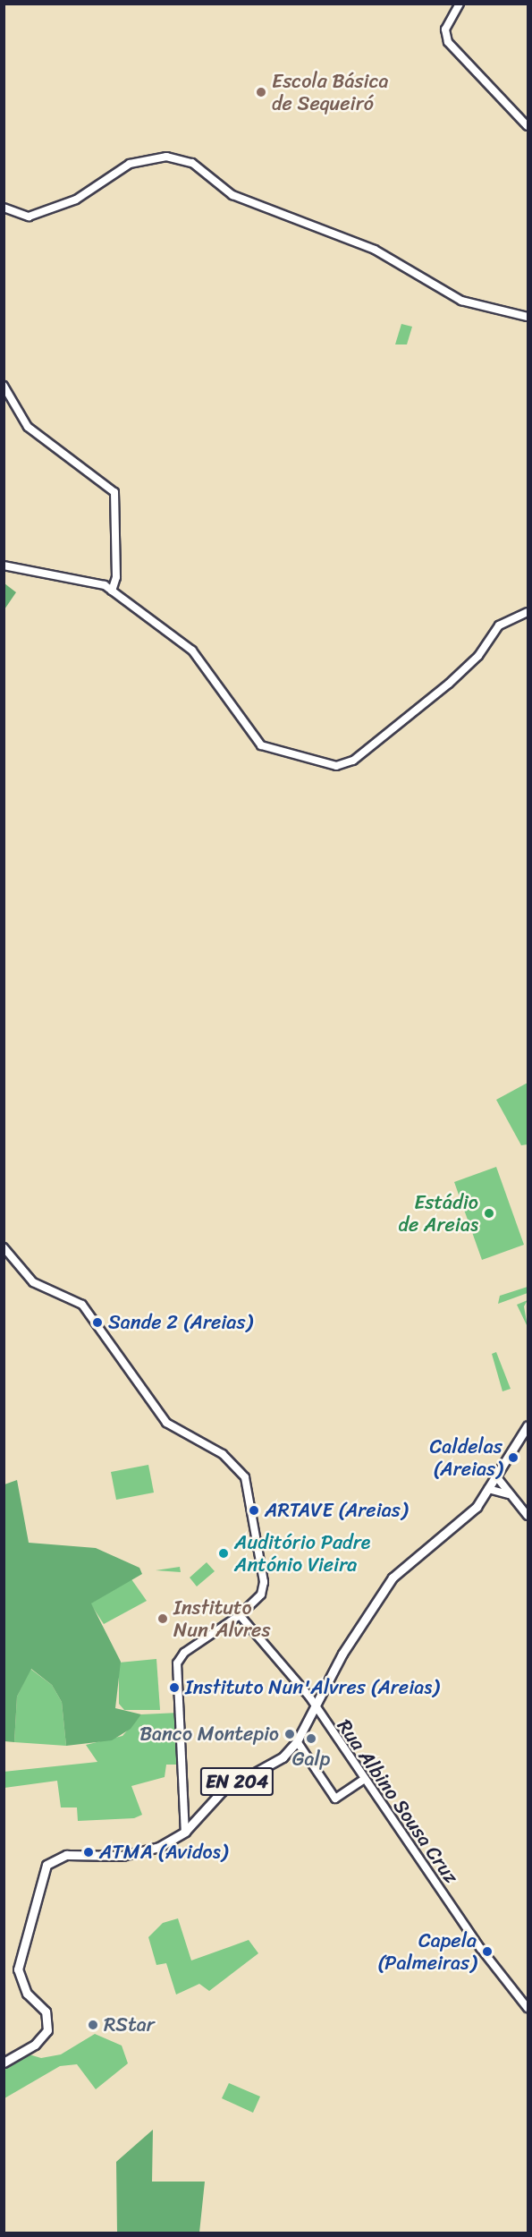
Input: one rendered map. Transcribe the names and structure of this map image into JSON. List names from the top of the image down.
{
  "streets": {
    "main road": ["EN 204"],
    "street": ["Rua Albino Sousa Cruz"]
  },
  "crossings": [
    ["EN 204", "Rua Albino Sousa Cruz"]
  ],
  "places": [
    "Escola Básica de Sequeiró",
    "Estádio de Areias",
    "Sande 2 (Areias)",
    "Caldelas (Areias)",
    "ARTAVE (Areias)",
    "Auditório Padre António Vieira",
    "Instituto Nun'Alvres",
    "Instituto Nun'Alvres (Areias)",
    "Banco Montepio",
    "Galp",
    "ATMA (Avidos)",
    "Capela (Palmeiras)",
    "RStar"
  ]
}
